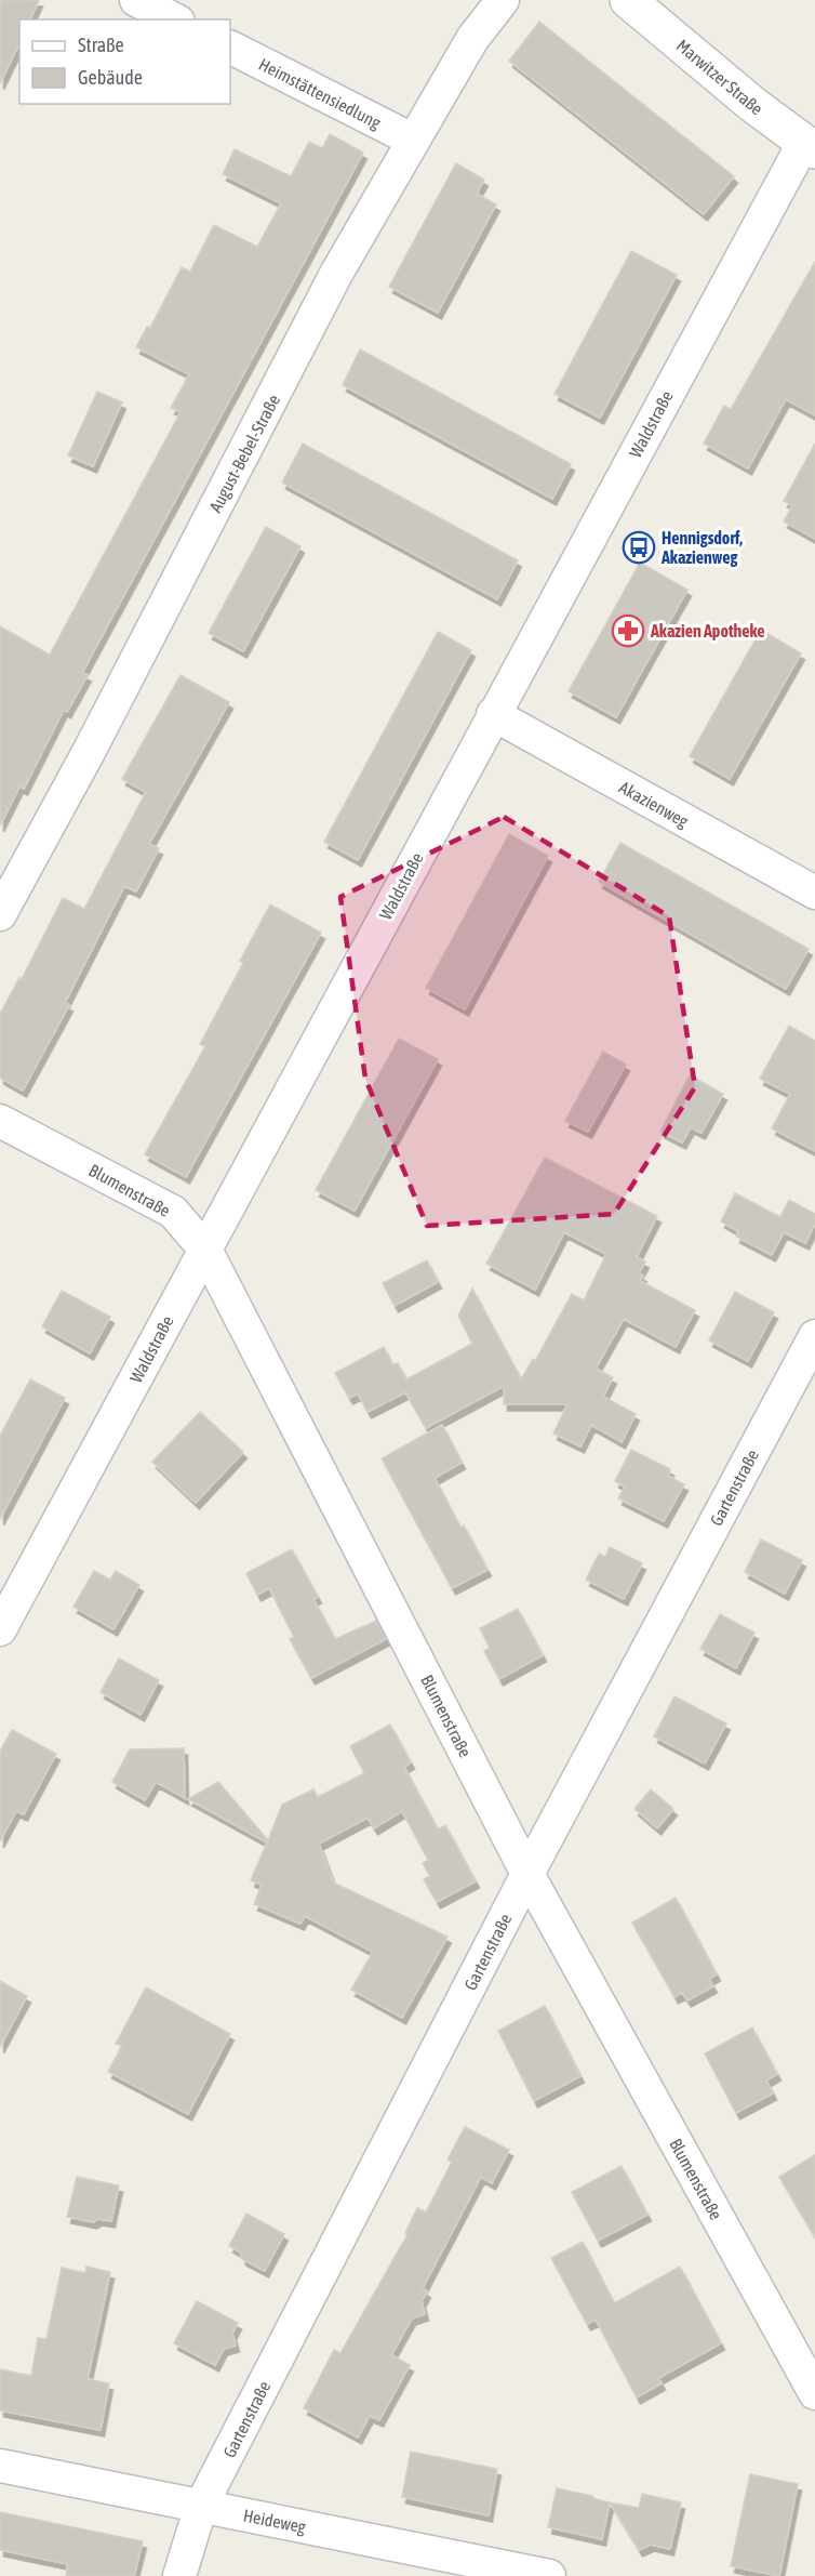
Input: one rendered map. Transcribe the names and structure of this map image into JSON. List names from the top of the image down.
{
  "streets": {
    "main road": ["Marwitzer Straße"],
    "street": [
      "Heimstättensiedlung",
      "Waldstraße",
      "August-Bebel-Straße",
      "Akazienweg",
      "Blumenstraße",
      "Gartenstraße",
      "Heideweg"
    ]
  },
  "crossings": [
    ["Marwitzer Straße", "Waldstraße"],
    ["Heimstättensiedlung", "August-Bebel-Straße"],
    ["Waldstraße", "Akazienweg"],
    ["Waldstraße", "Blumenstraße"],
    ["Blumenstraße", "Gartenstraße"],
    ["Gartenstraße", "Heideweg"]
  ],
  "places": {
    "bus stop": ["Hennigsdorf, Akazienweg"],
    "pharmacy": ["Akazien Apotheke"]
  },
  "legend": ["Straße", "Gebäude"]
}
